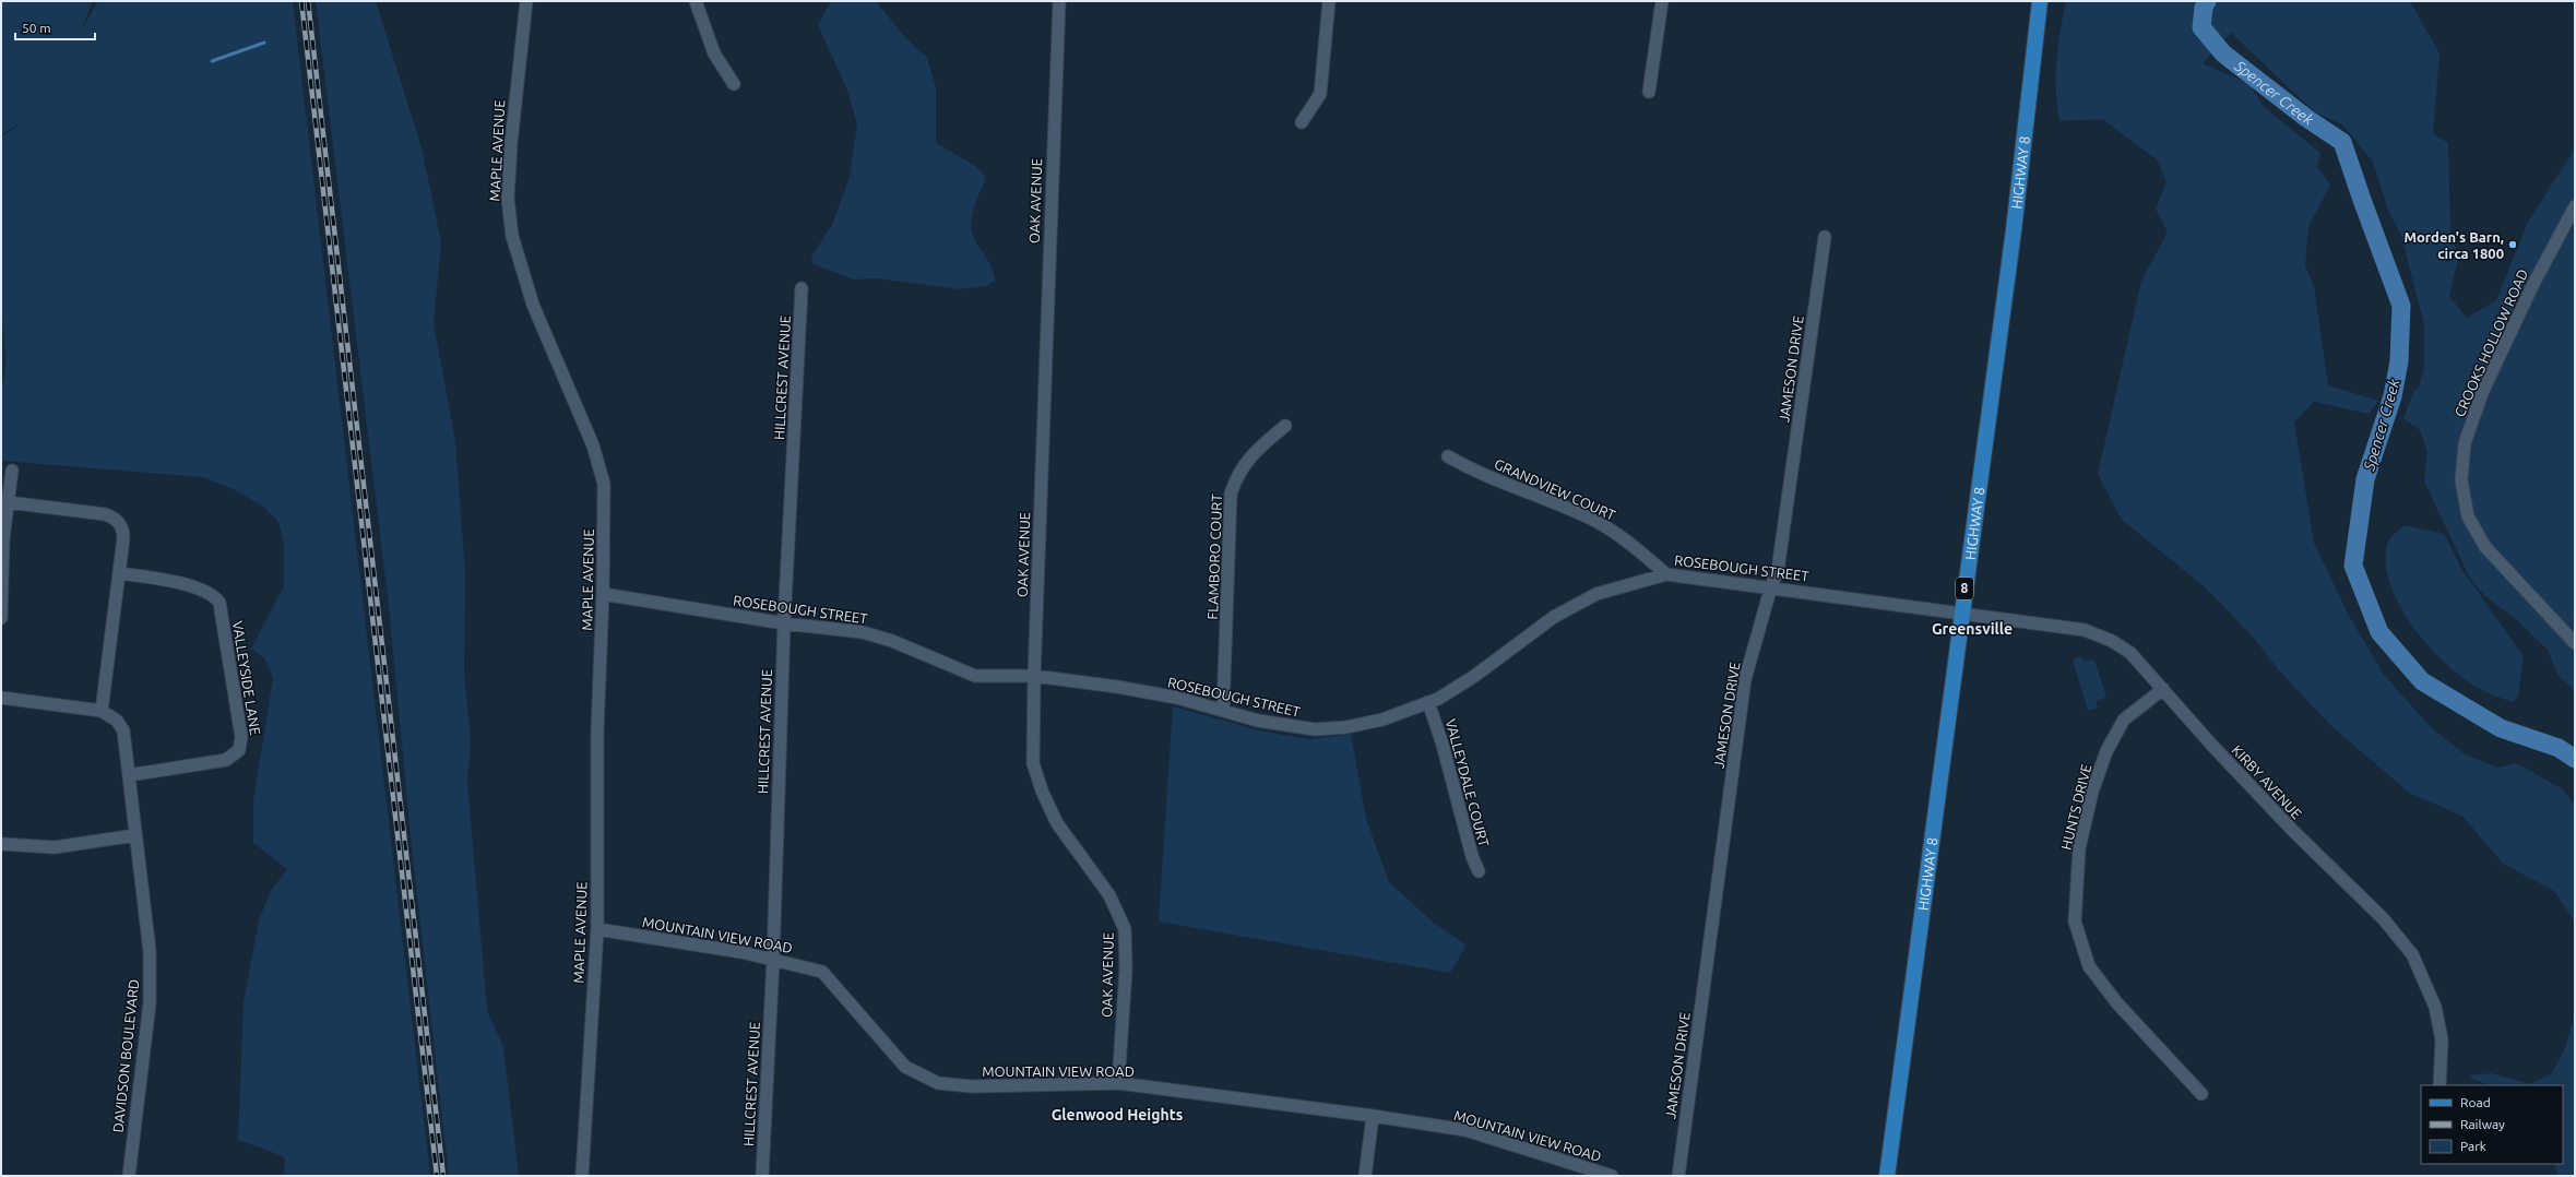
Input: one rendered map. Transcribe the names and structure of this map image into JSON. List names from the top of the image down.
{
  "streets": {
    "main road": ["HIGHWAY 8", "8"],
    "street": [
      "MAPLE AVENUE",
      "OAK AVENUE",
      "CROOKS HOLLOW ROAD",
      "JAMESON DRIVE",
      "HILLCREST AVENUE",
      "GRANDVIEW COURT",
      "FLAMBORO COURT",
      "ROSEBOUGH STREET",
      "VALLEYSIDE LANE",
      "KIRBY AVENUE",
      "VALLEYDALE COURT",
      "HUNTS DRIVE",
      "MOUNTAIN VIEW ROAD",
      "DAVIDSON BOULEVARD"
    ]
  },
  "crossings": [
    ["MAPLE AVENUE", "ROSEBOUGH STREET"],
    ["MAPLE AVENUE", "MOUNTAIN VIEW ROAD"],
    ["HIGHWAY 8", "ROSEBOUGH STREET"],
    ["HIGHWAY 8", "KIRBY AVENUE"],
    ["OAK AVENUE", "ROSEBOUGH STREET"],
    ["OAK AVENUE", "MOUNTAIN VIEW ROAD"],
    ["JAMESON DRIVE", "ROSEBOUGH STREET"],
    ["HILLCREST AVENUE", "ROSEBOUGH STREET"],
    ["HILLCREST AVENUE", "MOUNTAIN VIEW ROAD"],
    ["GRANDVIEW COURT", "ROSEBOUGH STREET"],
    ["FLAMBORO COURT", "ROSEBOUGH STREET"],
    ["ROSEBOUGH STREET", "KIRBY AVENUE"],
    ["ROSEBOUGH STREET", "VALLEYDALE COURT"],
    ["VALLEYSIDE LANE", "DAVIDSON BOULEVARD"],
    ["KIRBY AVENUE", "HUNTS DRIVE"]
  ],
  "districts": ["Greensville", "Glenwood Heights"],
  "water": ["Spencer Creek"],
  "places": ["Morden's Barn, circa 1800"],
  "legend": ["Road", "Railway", "Park"],
  "scale_bar": "50 m"
}
